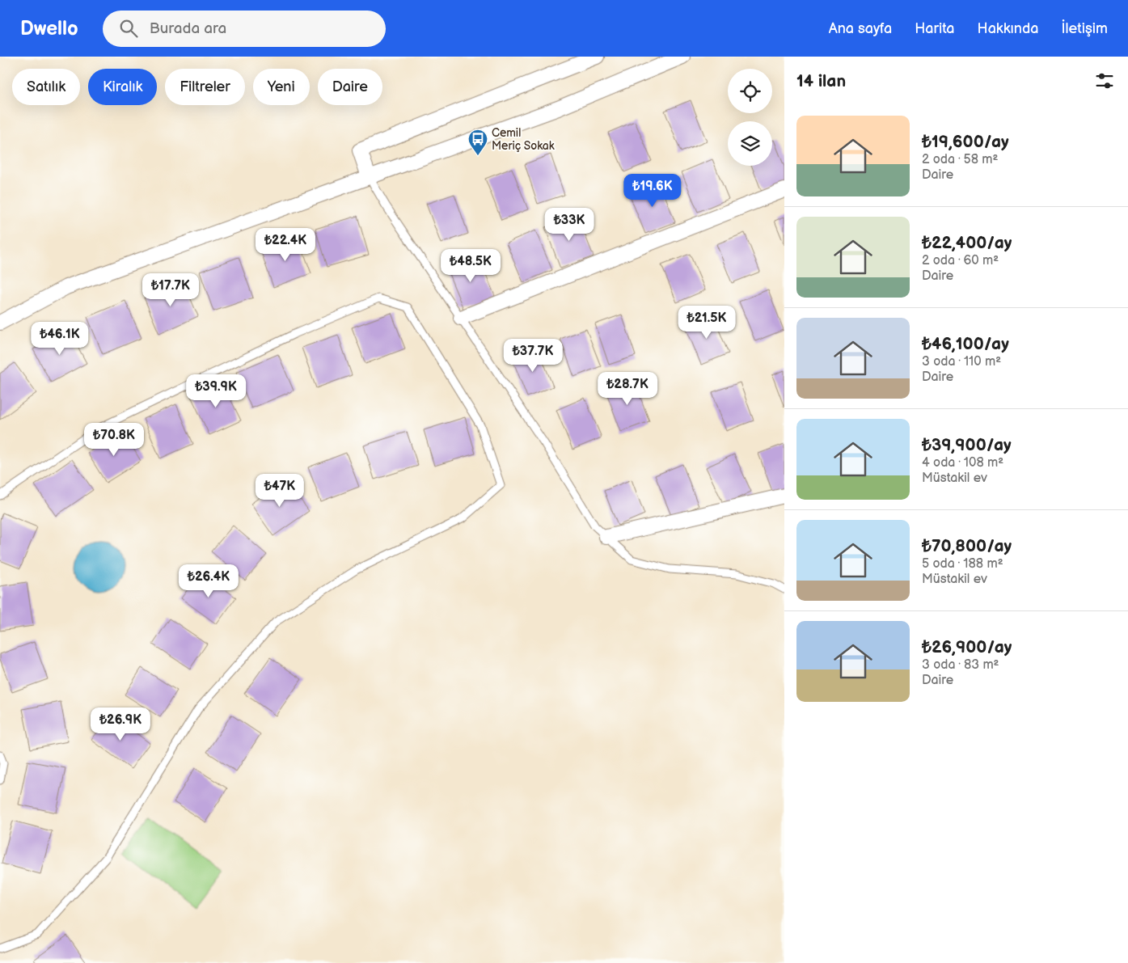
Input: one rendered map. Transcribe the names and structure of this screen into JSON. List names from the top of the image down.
{
  "places": {
    "bus stop": ["Cemil Meriç Sokak"]
  },
  "page": {
    "header": "Dwello",
    "search": "Burada ara",
    "nav": [
      "Ana sayfa",
      "Harita",
      "Hakkında",
      "İletişim"
    ],
    "heading": "14 ilan",
    "chip": [
      "Satılık",
      "Kiralık",
      "Filtreler",
      "Yeni",
      "Daire"
    ],
    "list": [
      {
        "name": "₺19,600/ay",
        "note": "2 oda · 58 m² · Daire"
      },
      {
        "name": "₺22,400/ay",
        "note": "2 oda · 60 m² · Daire"
      },
      {
        "name": "₺46,100/ay",
        "note": "3 oda · 110 m² · Daire"
      },
      {
        "name": "₺39,900/ay",
        "note": "4 oda · 108 m² · Müstakil ev"
      },
      {
        "name": "₺70,800/ay",
        "note": "5 oda · 188 m² · Müstakil ev"
      },
      {
        "name": "₺26,900/ay",
        "note": "3 oda · 83 m² · Daire"
      }
    ],
    "price": [
      "₺19.6K",
      "₺33K",
      "₺22.4K",
      "₺48.5K",
      "₺17.7K",
      "₺21.5K",
      "₺46.1K",
      "₺37.7K",
      "₺28.7K",
      "₺39.9K",
      "₺70.8K",
      "₺47K",
      "₺26.4K",
      "₺26.9K"
    ]
  }
}
